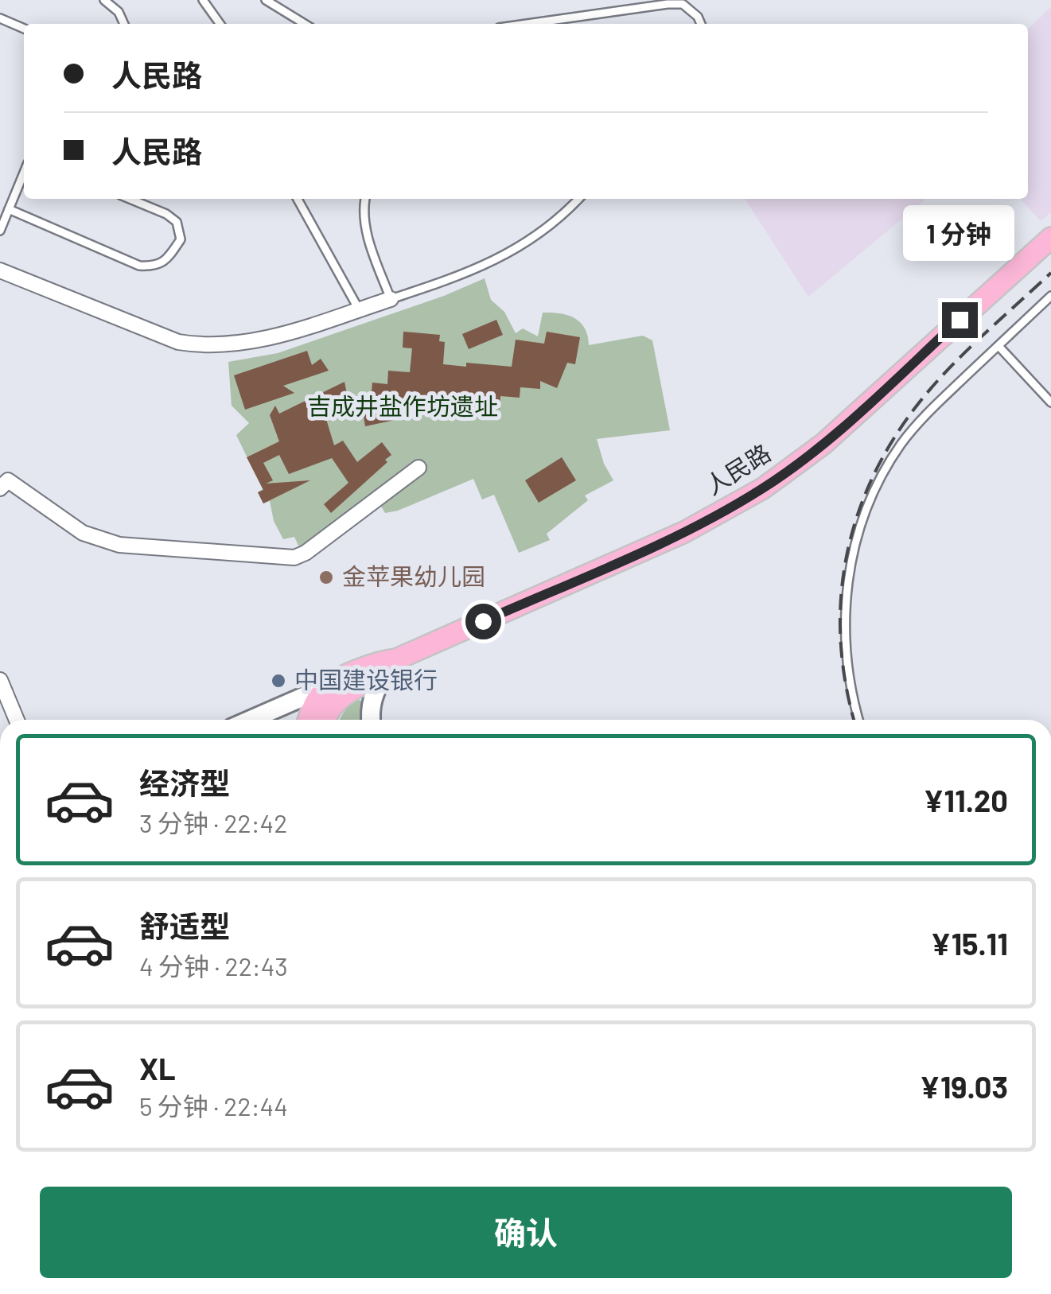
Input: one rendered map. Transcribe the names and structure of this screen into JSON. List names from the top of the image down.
{
  "streets": {
    "main road": ["人民路"]
  },
  "parks": ["吉成井盐作坊遗址"],
  "places": ["金苹果幼儿园", "中国建设银行"],
  "page": {
    "banner": ["人民路", "人民路"],
    "bubble": "1 分钟",
    "list": [
      {
        "name": "经济型",
        "note": "3 分钟 · 22:42",
        "value": "¥11.20"
      },
      {
        "name": "舒适型",
        "note": "4 分钟 · 22:43",
        "value": "¥15.11"
      },
      {
        "name": "XL",
        "note": "5 分钟 · 22:44",
        "value": "¥19.03"
      }
    ],
    "buttons": "确认"
  }
}
